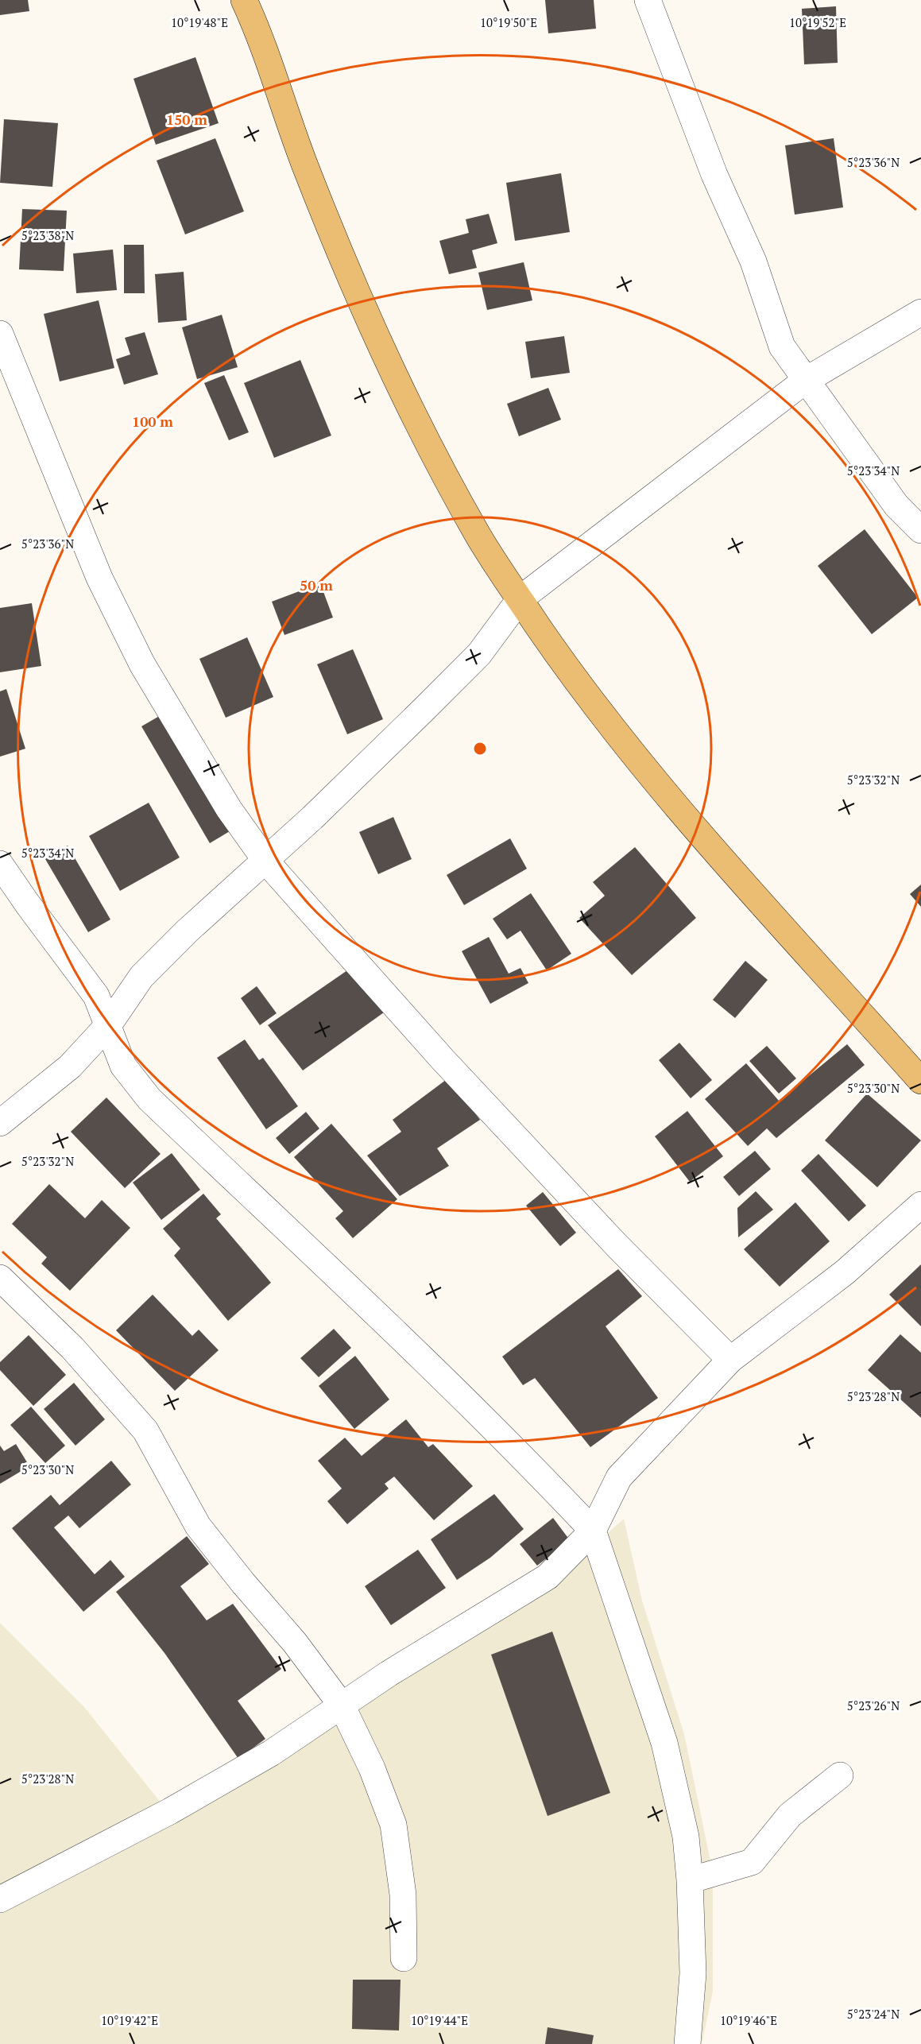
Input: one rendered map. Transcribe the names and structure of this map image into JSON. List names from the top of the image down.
{
  "coordinates": [
    "10°19'48\"E",
    "10°19'50\"E",
    "10°19'52\"E",
    "5°23'36\"N",
    "5°23'38\"N",
    "5°23'34\"N",
    "5°23'32\"N",
    "5°23'30\"N",
    "5°23'28\"N",
    "5°23'26\"N",
    "5°23'24\"N",
    "10°19'42\"E",
    "10°19'44\"E",
    "10°19'46\"E"
  ],
  "rings": ["150 m", "100 m", "50 m"]
}
